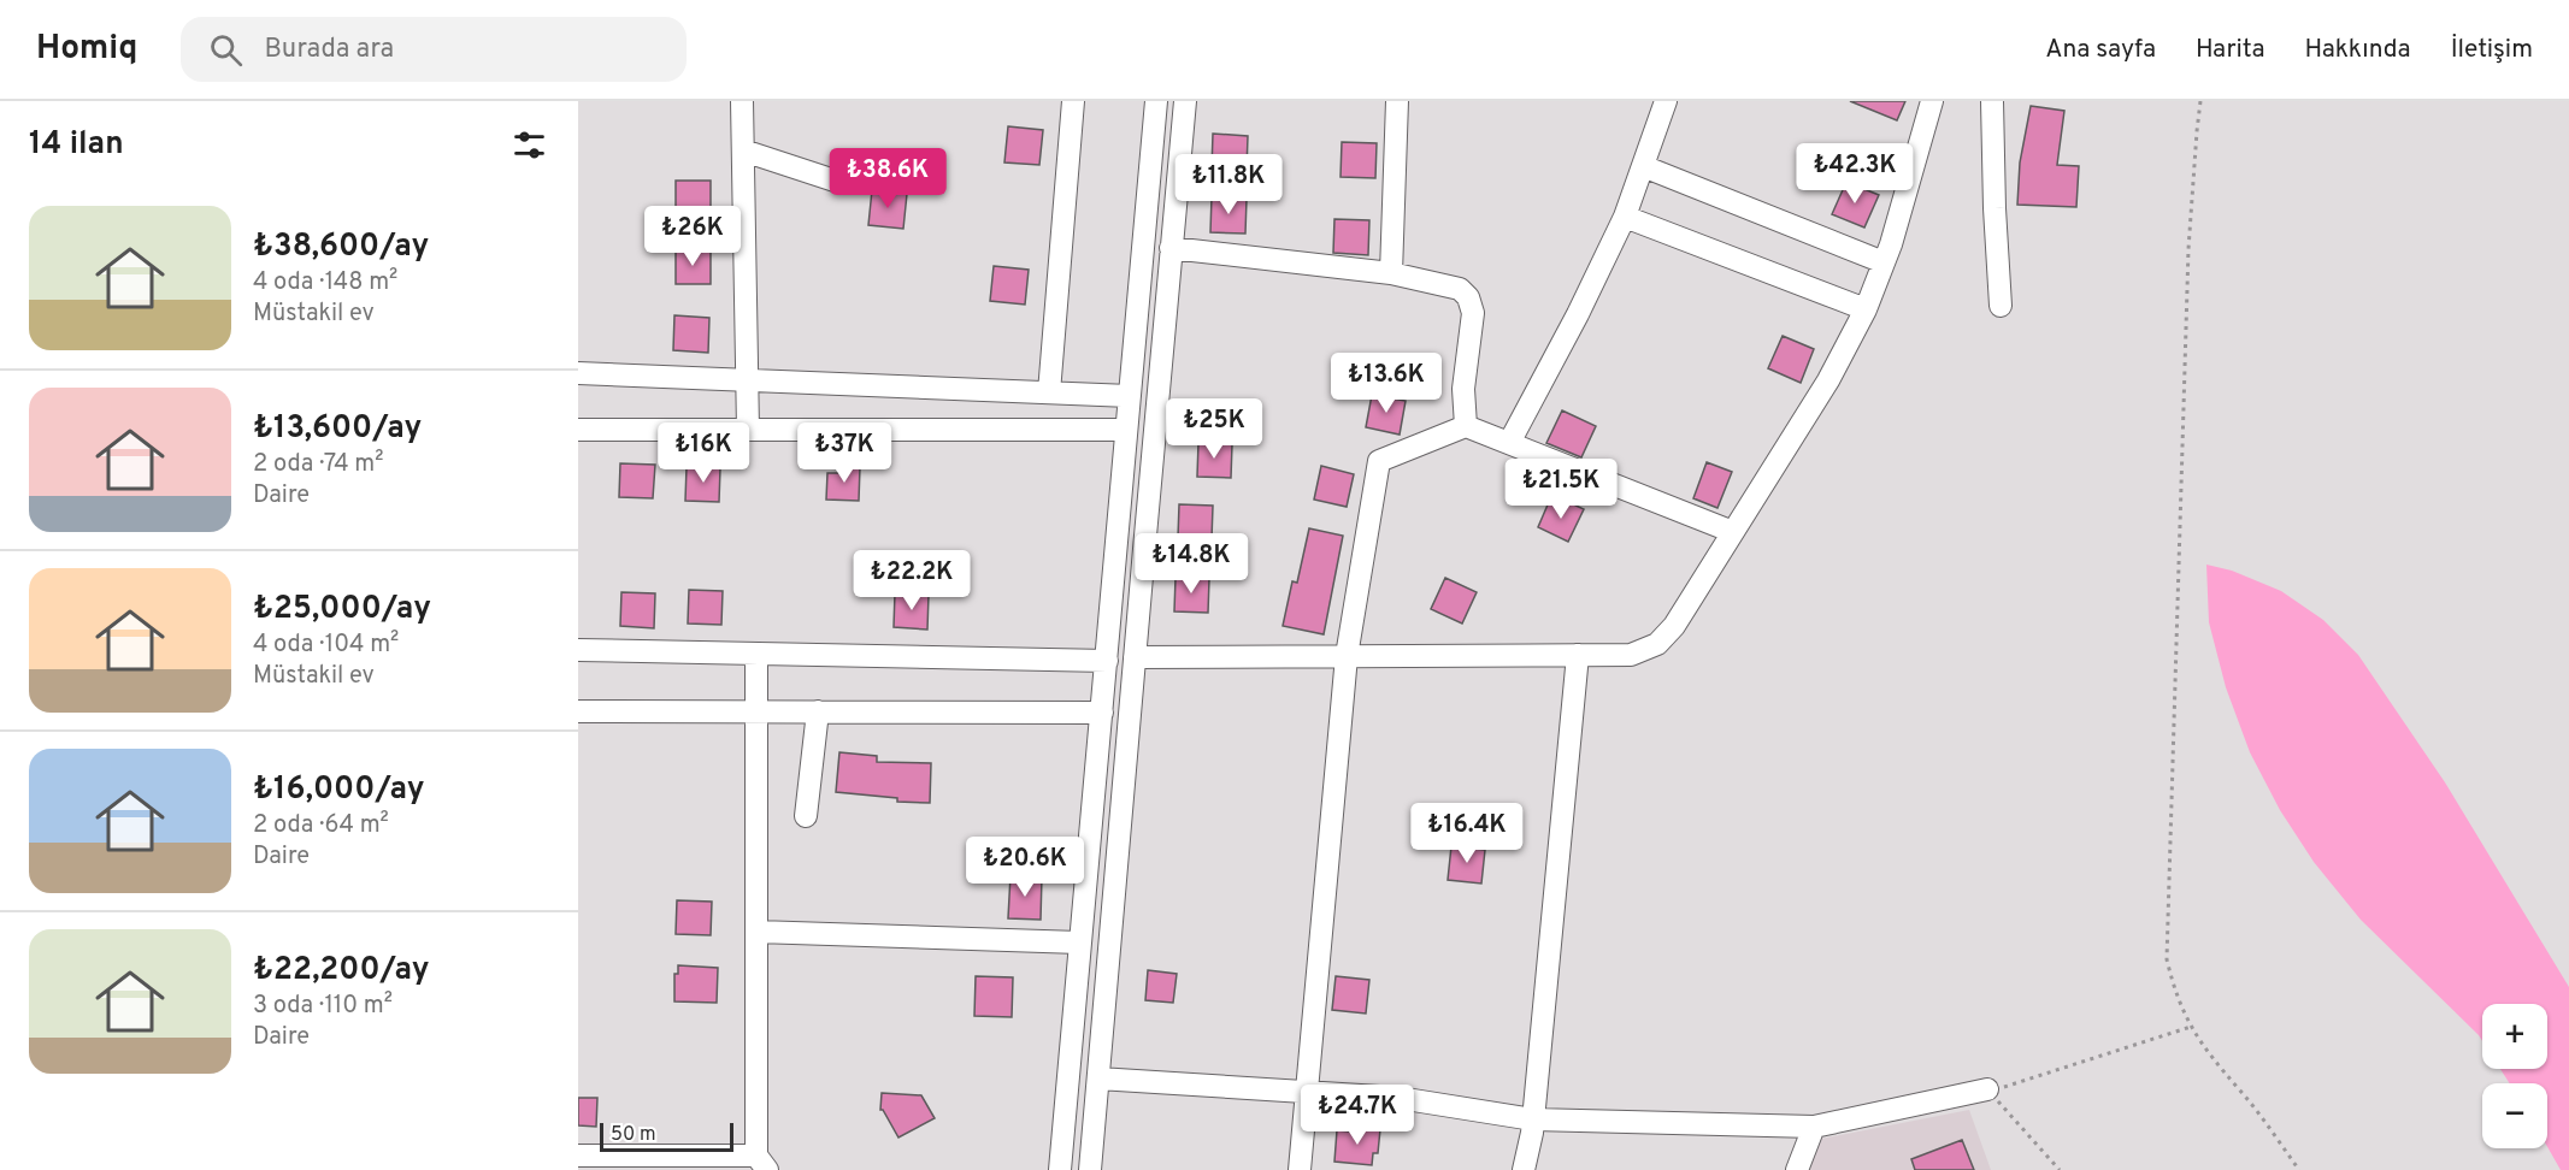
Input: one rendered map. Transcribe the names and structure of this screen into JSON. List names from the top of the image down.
{
  "scale_bar": "50 m",
  "page": {
    "header": "Homiq",
    "search": "Burada ara",
    "nav": [
      "Ana sayfa",
      "Harita",
      "Hakkında",
      "İletişim"
    ],
    "heading": "14 ilan",
    "price": [
      "₺42.3K",
      "₺38.6K",
      "₺11.8K",
      "₺26K",
      "₺13.6K",
      "₺25K",
      "₺16K",
      "₺37K",
      "₺21.5K",
      "₺14.8K",
      "₺22.2K",
      "₺16.4K",
      "₺20.6K",
      "₺24.7K"
    ],
    "list": [
      {
        "name": "₺38,600/ay",
        "note": "4 oda · 148 m² · Müstakil ev"
      },
      {
        "name": "₺13,600/ay",
        "note": "2 oda · 74 m² · Daire"
      },
      {
        "name": "₺25,000/ay",
        "note": "4 oda · 104 m² · Müstakil ev"
      },
      {
        "name": "₺16,000/ay",
        "note": "2 oda · 64 m² · Daire"
      },
      {
        "name": "₺22,200/ay",
        "note": "3 oda · 110 m² · Daire"
      }
    ],
    "map_buttons": ["+", "−"],
    "scale": "50 m"
  }
}
